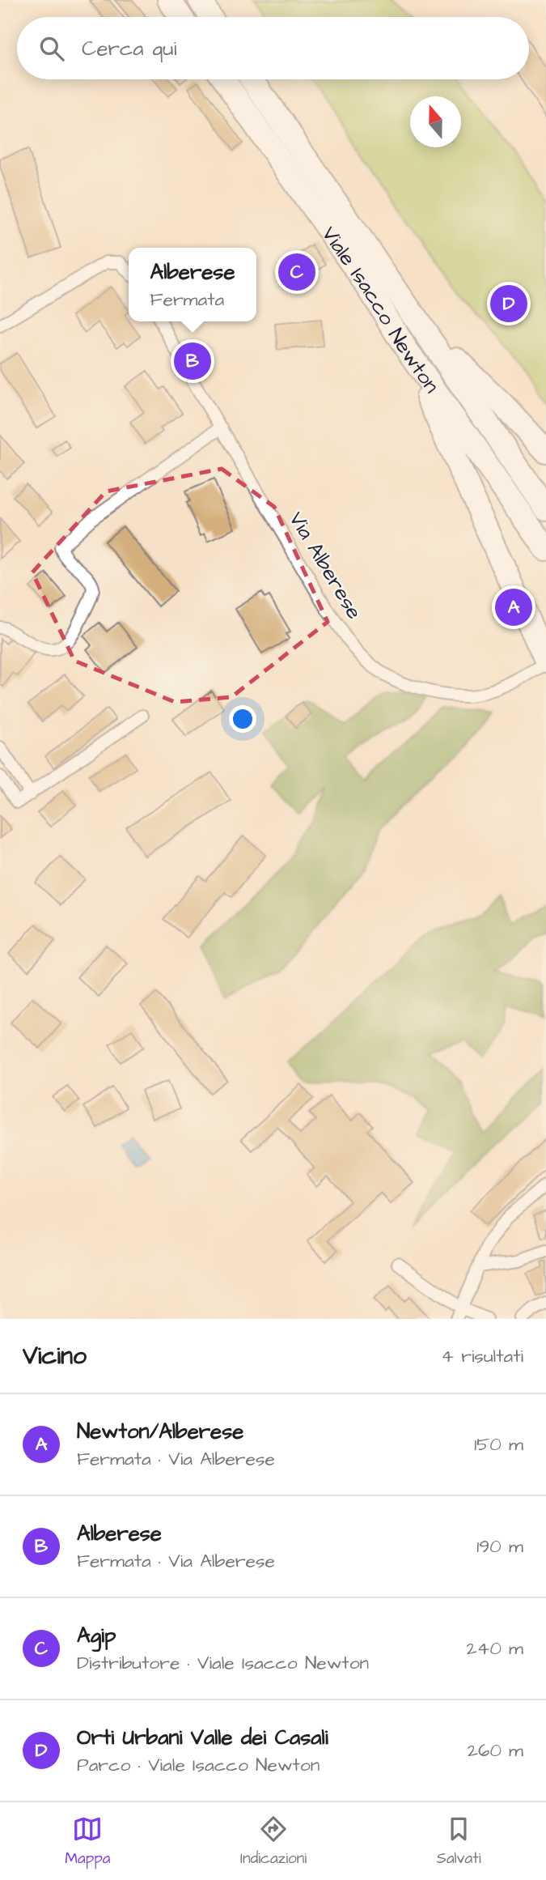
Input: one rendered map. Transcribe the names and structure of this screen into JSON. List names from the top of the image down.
{
  "streets": {
    "highway": ["Viale Isacco Newton"],
    "street": ["Via Alberese"]
  },
  "north": "top",
  "page": {
    "search": "Cerca qui",
    "popup": ["Alberese", "Fermata"],
    "pins": [
      "C",
      "D",
      "B",
      "A"
    ],
    "heading": ["Vicino", "4 risultati"],
    "list": [
      {
        "mark": "A",
        "name": "Newton/Alberese",
        "note": "Fermata · Via Alberese",
        "value": "150 m"
      },
      {
        "mark": "B",
        "name": "Alberese",
        "note": "Fermata · Via Alberese",
        "value": "190 m"
      },
      {
        "mark": "C",
        "name": "Agip",
        "note": "Distributore · Viale Isacco Newton",
        "value": "240 m"
      },
      {
        "mark": "D",
        "name": "Orti Urbani Valle dei Casali",
        "note": "Parco · Viale Isacco Newton",
        "value": "260 m"
      }
    ],
    "nav": ["Mappa", "Indicazioni", "Salvati"]
  }
}
